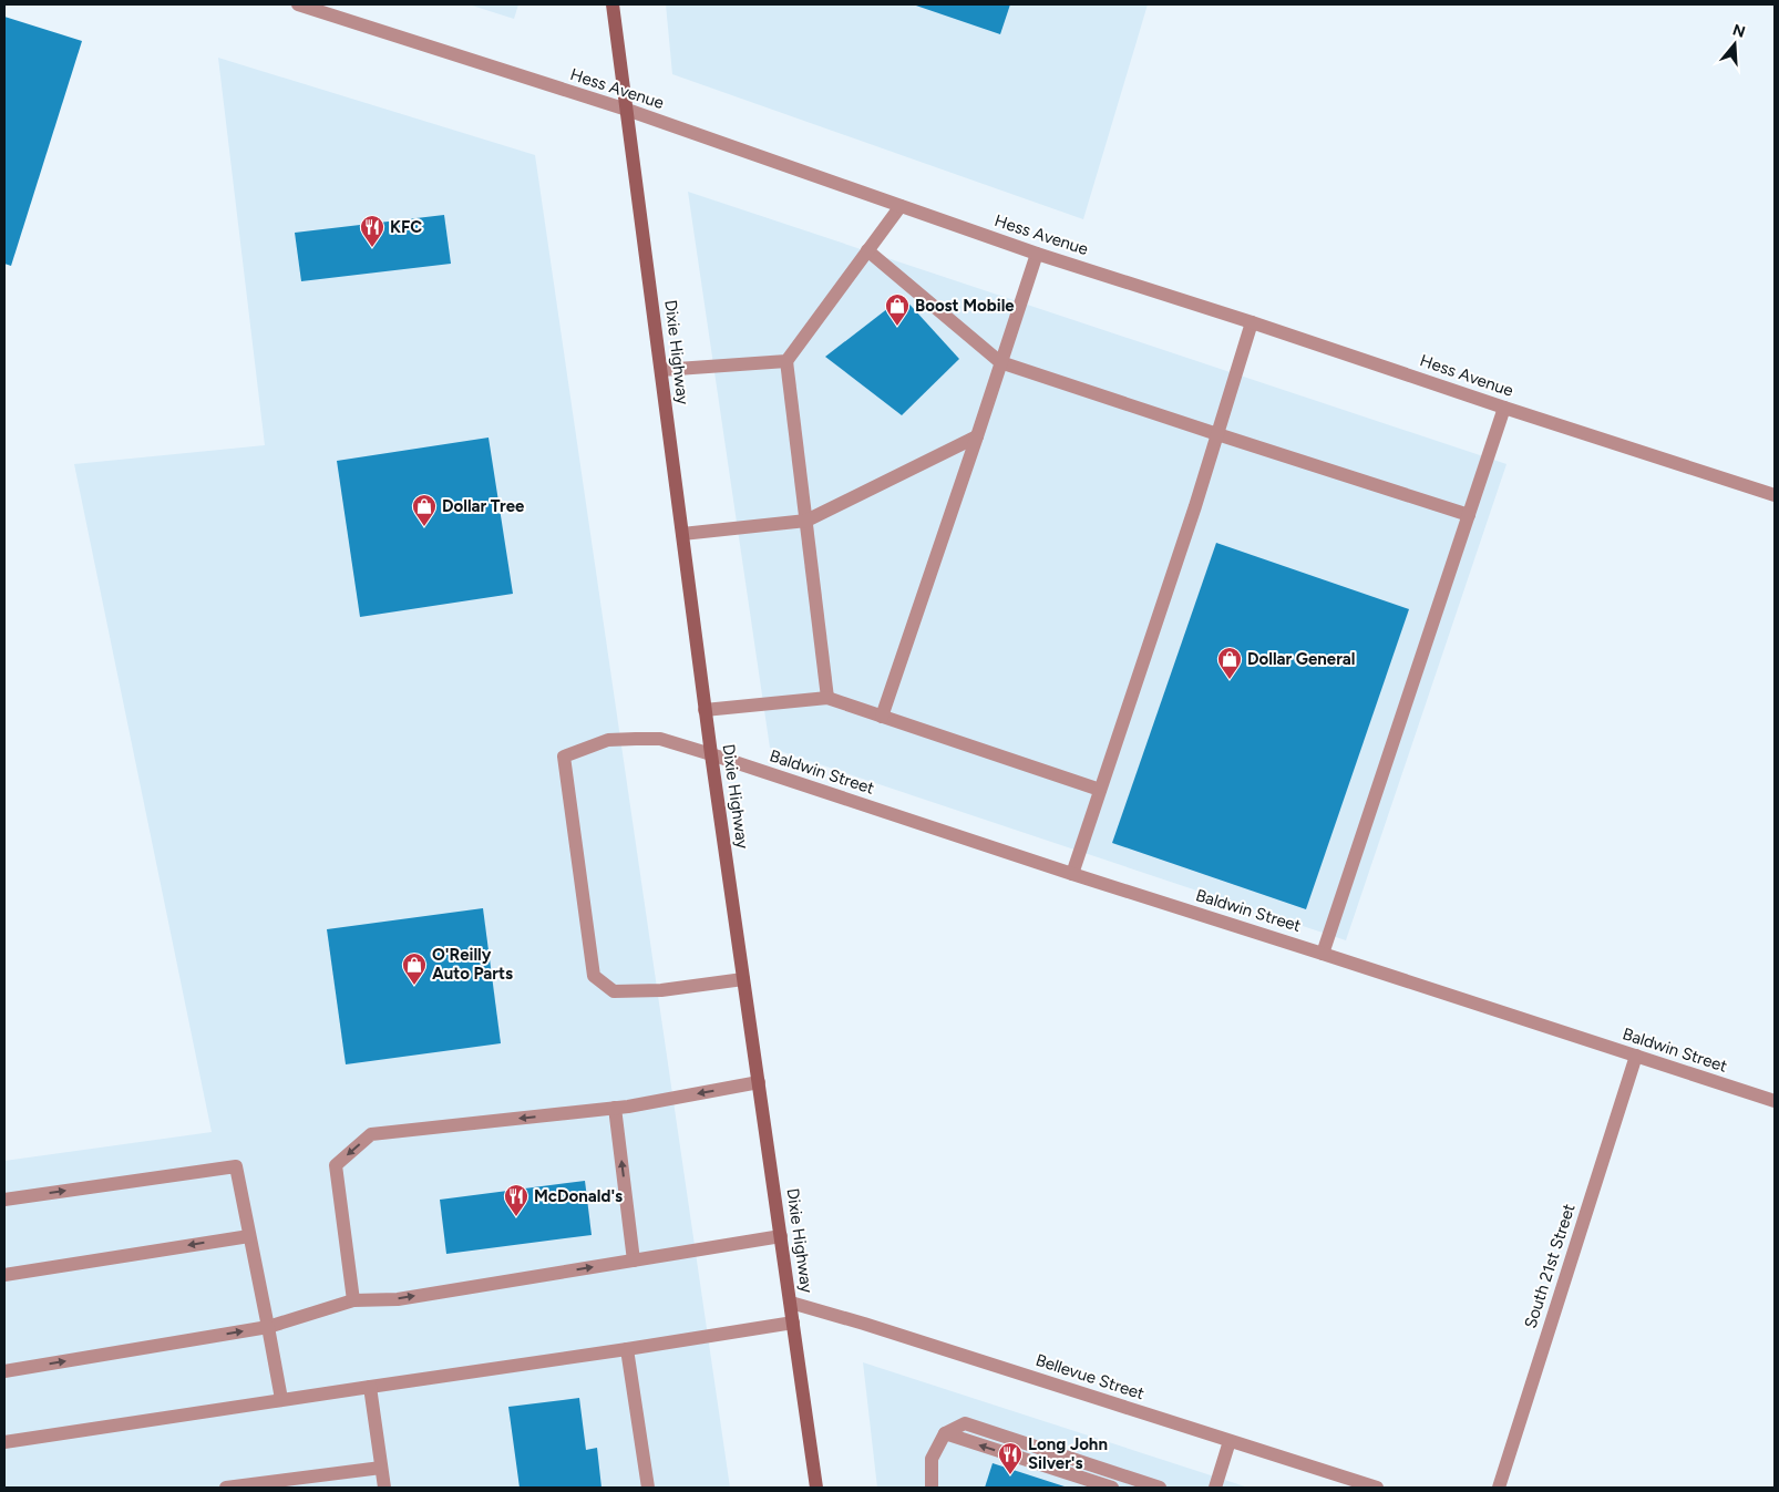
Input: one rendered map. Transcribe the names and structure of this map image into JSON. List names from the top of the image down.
{
  "streets": {
    "main road": ["Dixie Highway"],
    "street": [
      "Hess Avenue",
      "Baldwin Street",
      "South 21st Street",
      "Bellevue Street"
    ]
  },
  "crossings": [
    ["Hess Avenue", "Dixie Highway"],
    ["Dixie Highway", "Baldwin Street"],
    ["Dixie Highway", "Bellevue Street"],
    ["Baldwin Street", "South 21st Street"]
  ],
  "places": {
    "restaurant": ["KFC", "McDonald's", "Long John Silver's"],
    "shop": [
      "Boost Mobile",
      "Dollar Tree",
      "Dollar General",
      "O'Reilly Auto Parts"
    ]
  },
  "north": "top"
}
